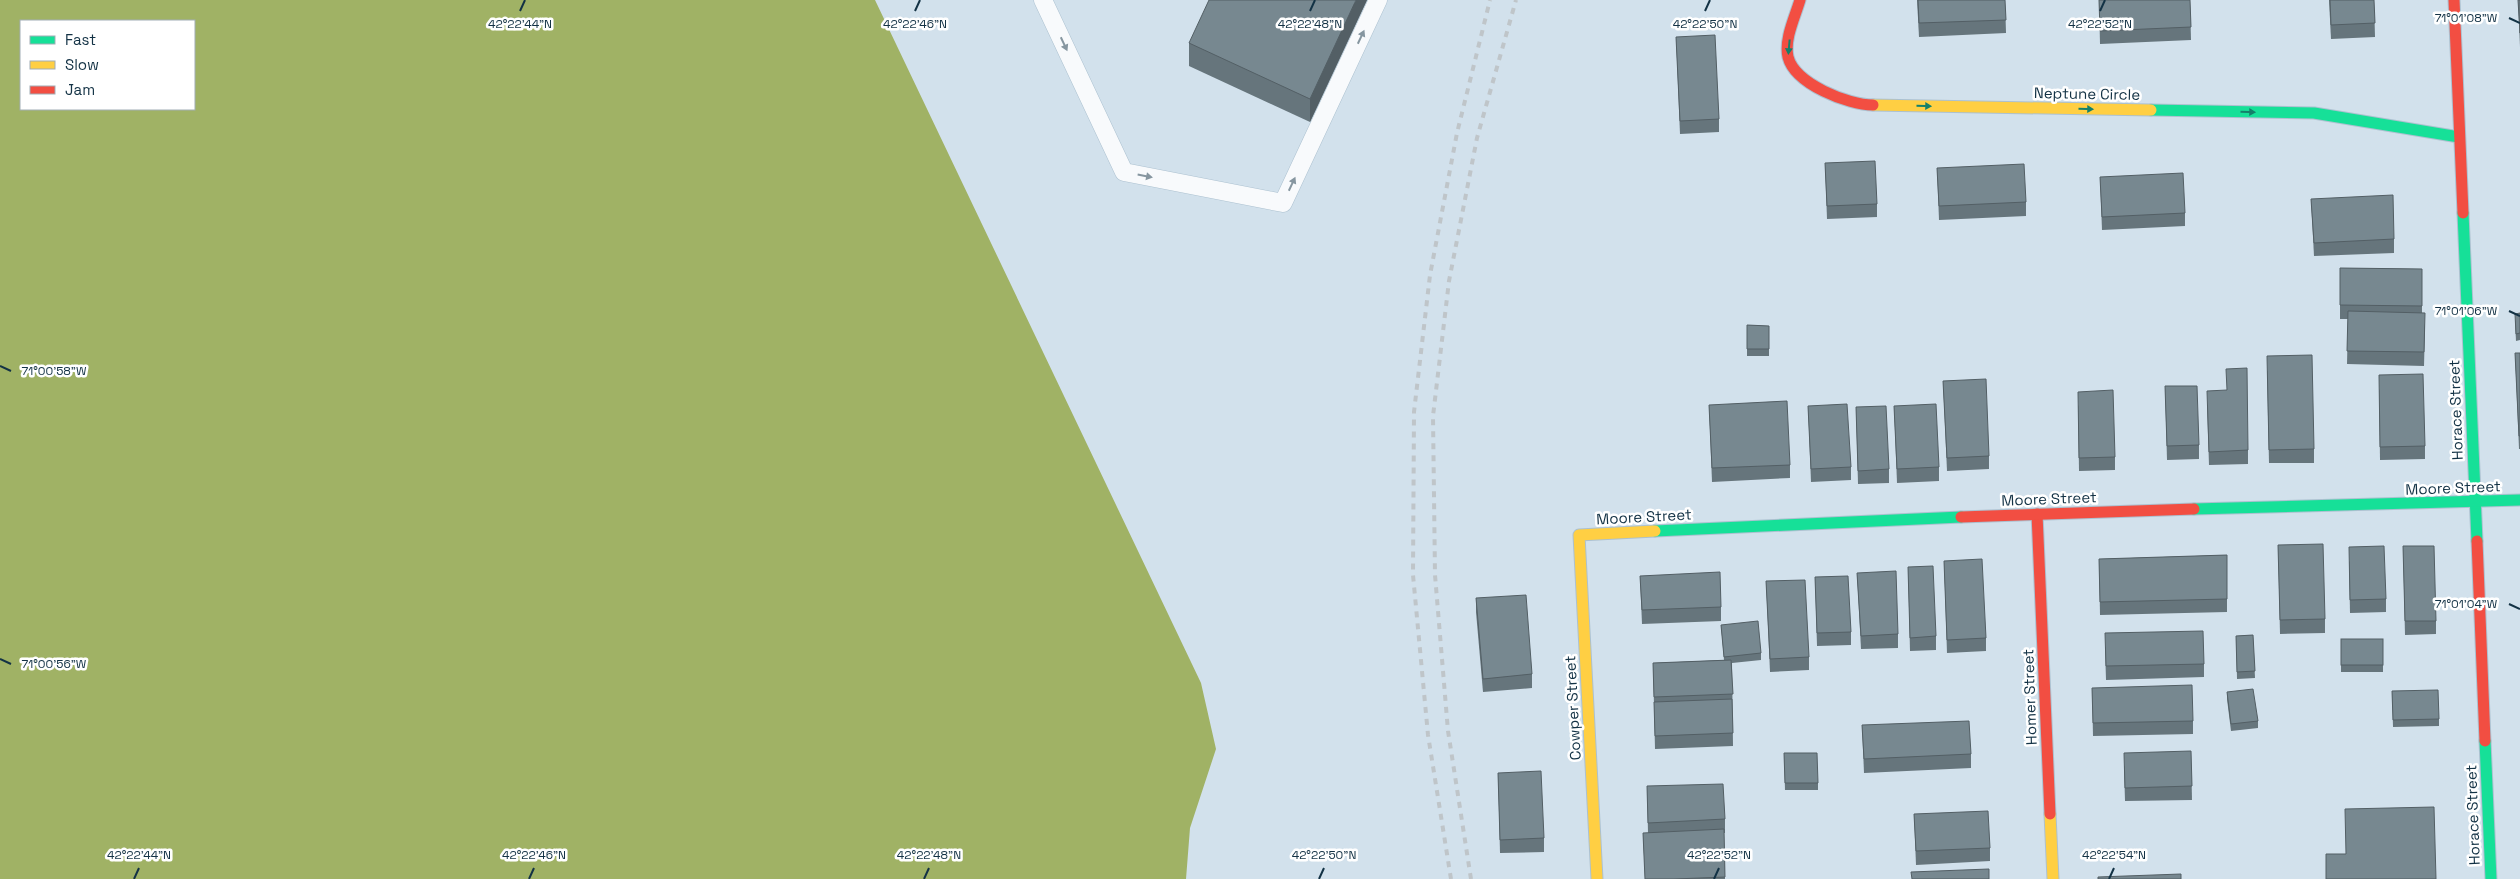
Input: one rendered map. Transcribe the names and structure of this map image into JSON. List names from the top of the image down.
{
  "streets": {
    "street": [
      "Neptune Circle",
      "Horace Street",
      "Moore Street",
      "Homer Street",
      "Cowper Street"
    ]
  },
  "crossings": [
    ["Neptune Circle", "Horace Street"],
    ["Horace Street", "Moore Street"],
    ["Moore Street", "Homer Street"],
    ["Moore Street", "Cowper Street"]
  ],
  "one_way": ["Neptune Circle"],
  "legend": ["Fast", "Slow", "Jam"],
  "coordinates": [
    "71°01'08\"W",
    "42°22'44\"N",
    "42°22'46\"N",
    "42°22'48\"N",
    "42°22'50\"N",
    "42°22'52\"N",
    "71°01'06\"W",
    "71°00'58\"W",
    "71°01'04\"W",
    "71°00'56\"W",
    "42°22'54\"N"
  ]
}
